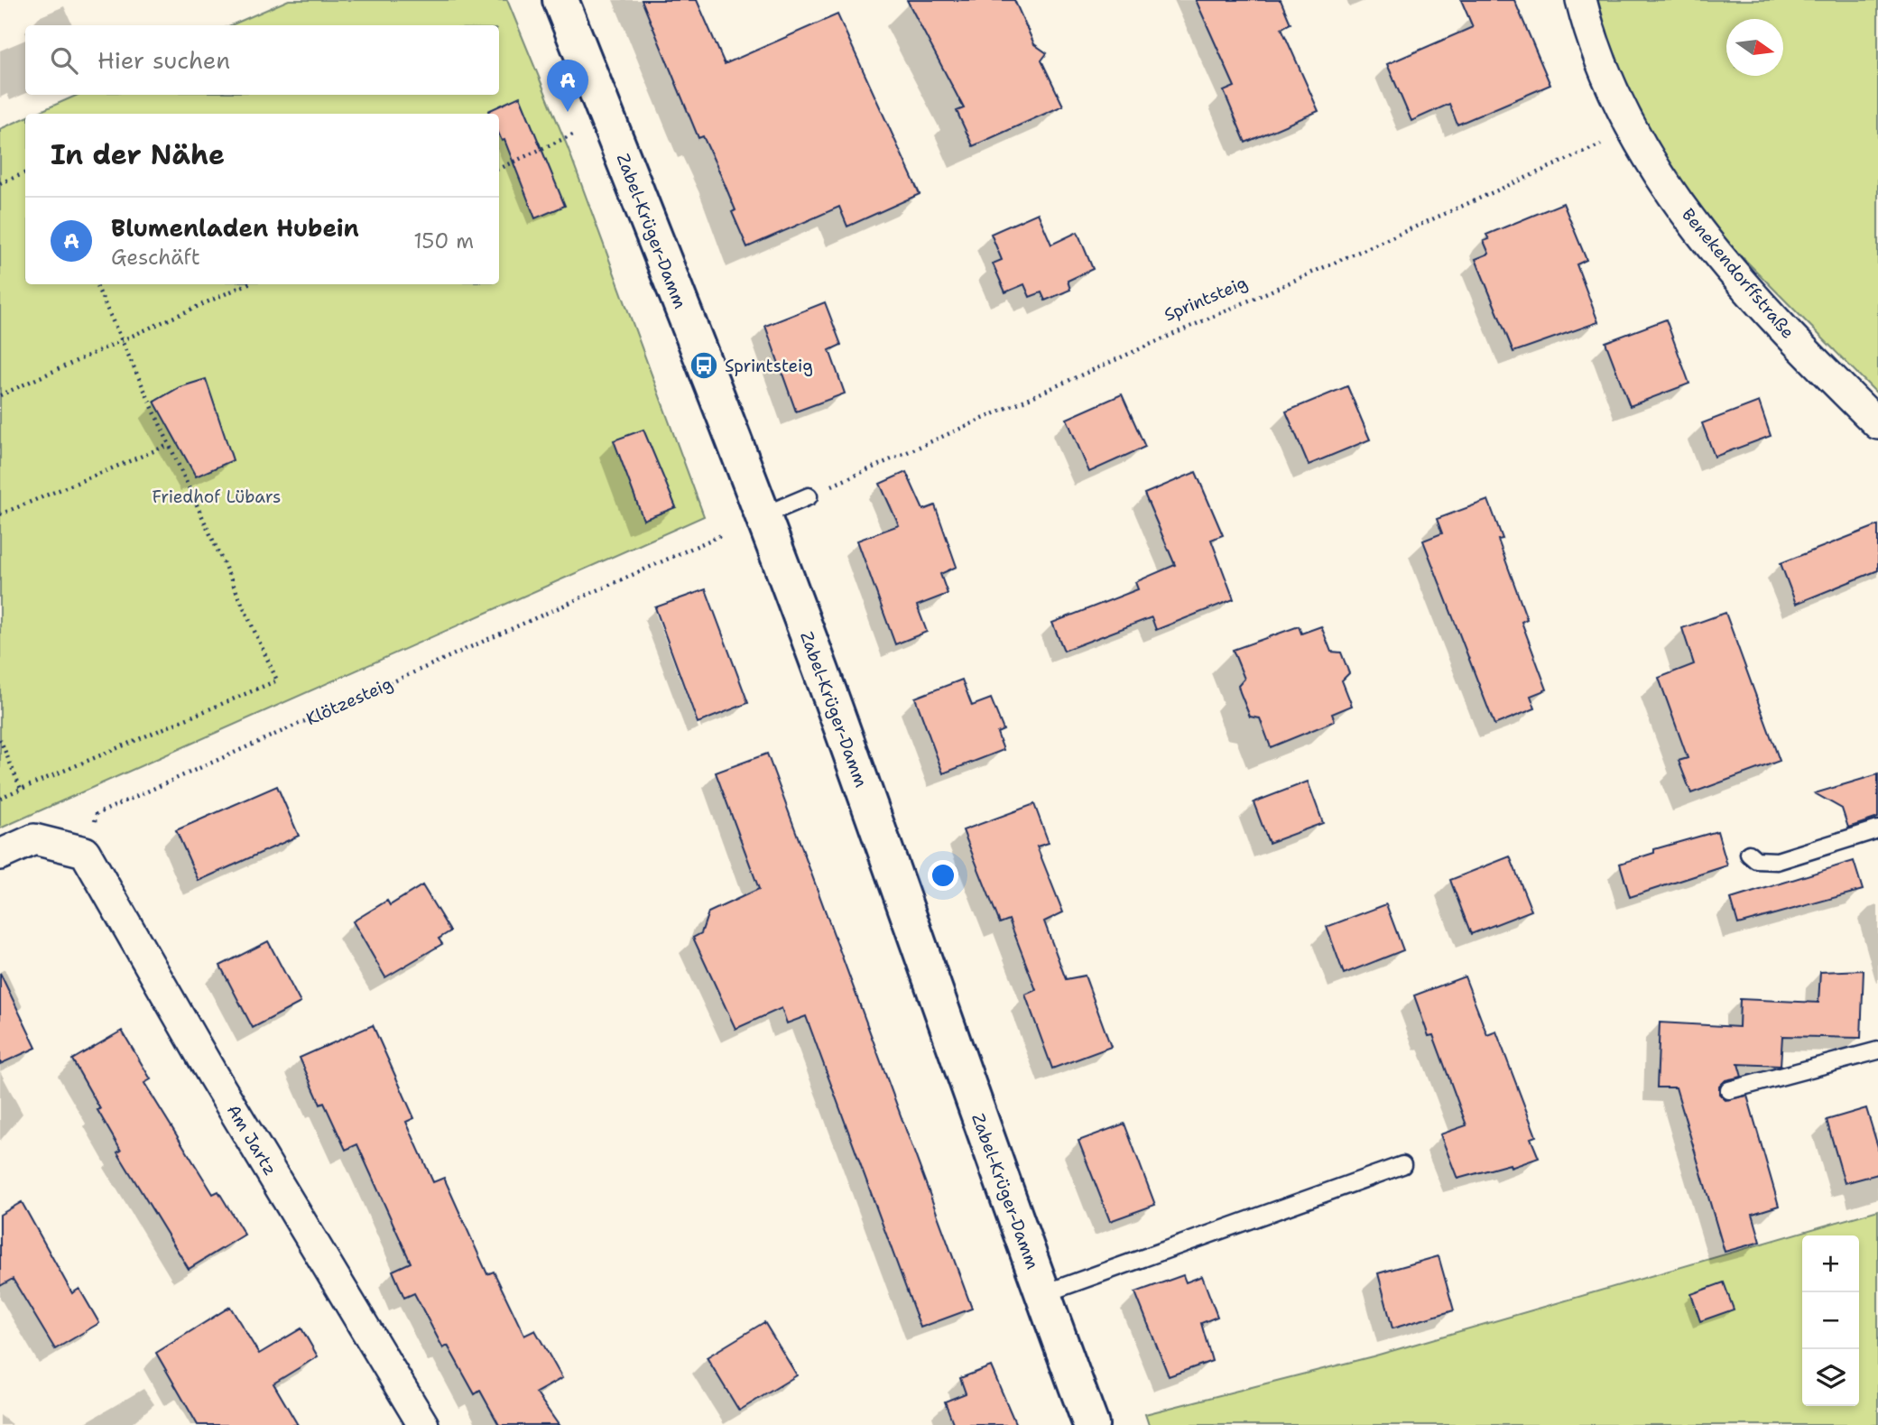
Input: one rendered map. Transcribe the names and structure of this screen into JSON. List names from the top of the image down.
{
  "streets": {
    "street": ["Zabel-Krüger-Damm", "Benekendorffstraße", "Am Jartz"],
    "path": ["Sprintsteig", "Klötzesteig"]
  },
  "crossings": [
    ["Benekendorffstraße", "Sprintsteig"],
    ["Klötzesteig", "Am Jartz"]
  ],
  "parks": ["Friedhof Lübars"],
  "places": {
    "bus stop": ["Sprintsteig"]
  },
  "north": "right",
  "page": {
    "search": "Hier suchen",
    "pins": "A",
    "heading": "In der Nähe",
    "list": [
      {
        "mark": "A",
        "name": "Blumenladen Hubein",
        "note": "Geschäft",
        "value": "150 m"
      }
    ],
    "map_buttons": ["+", "−"]
  }
}
